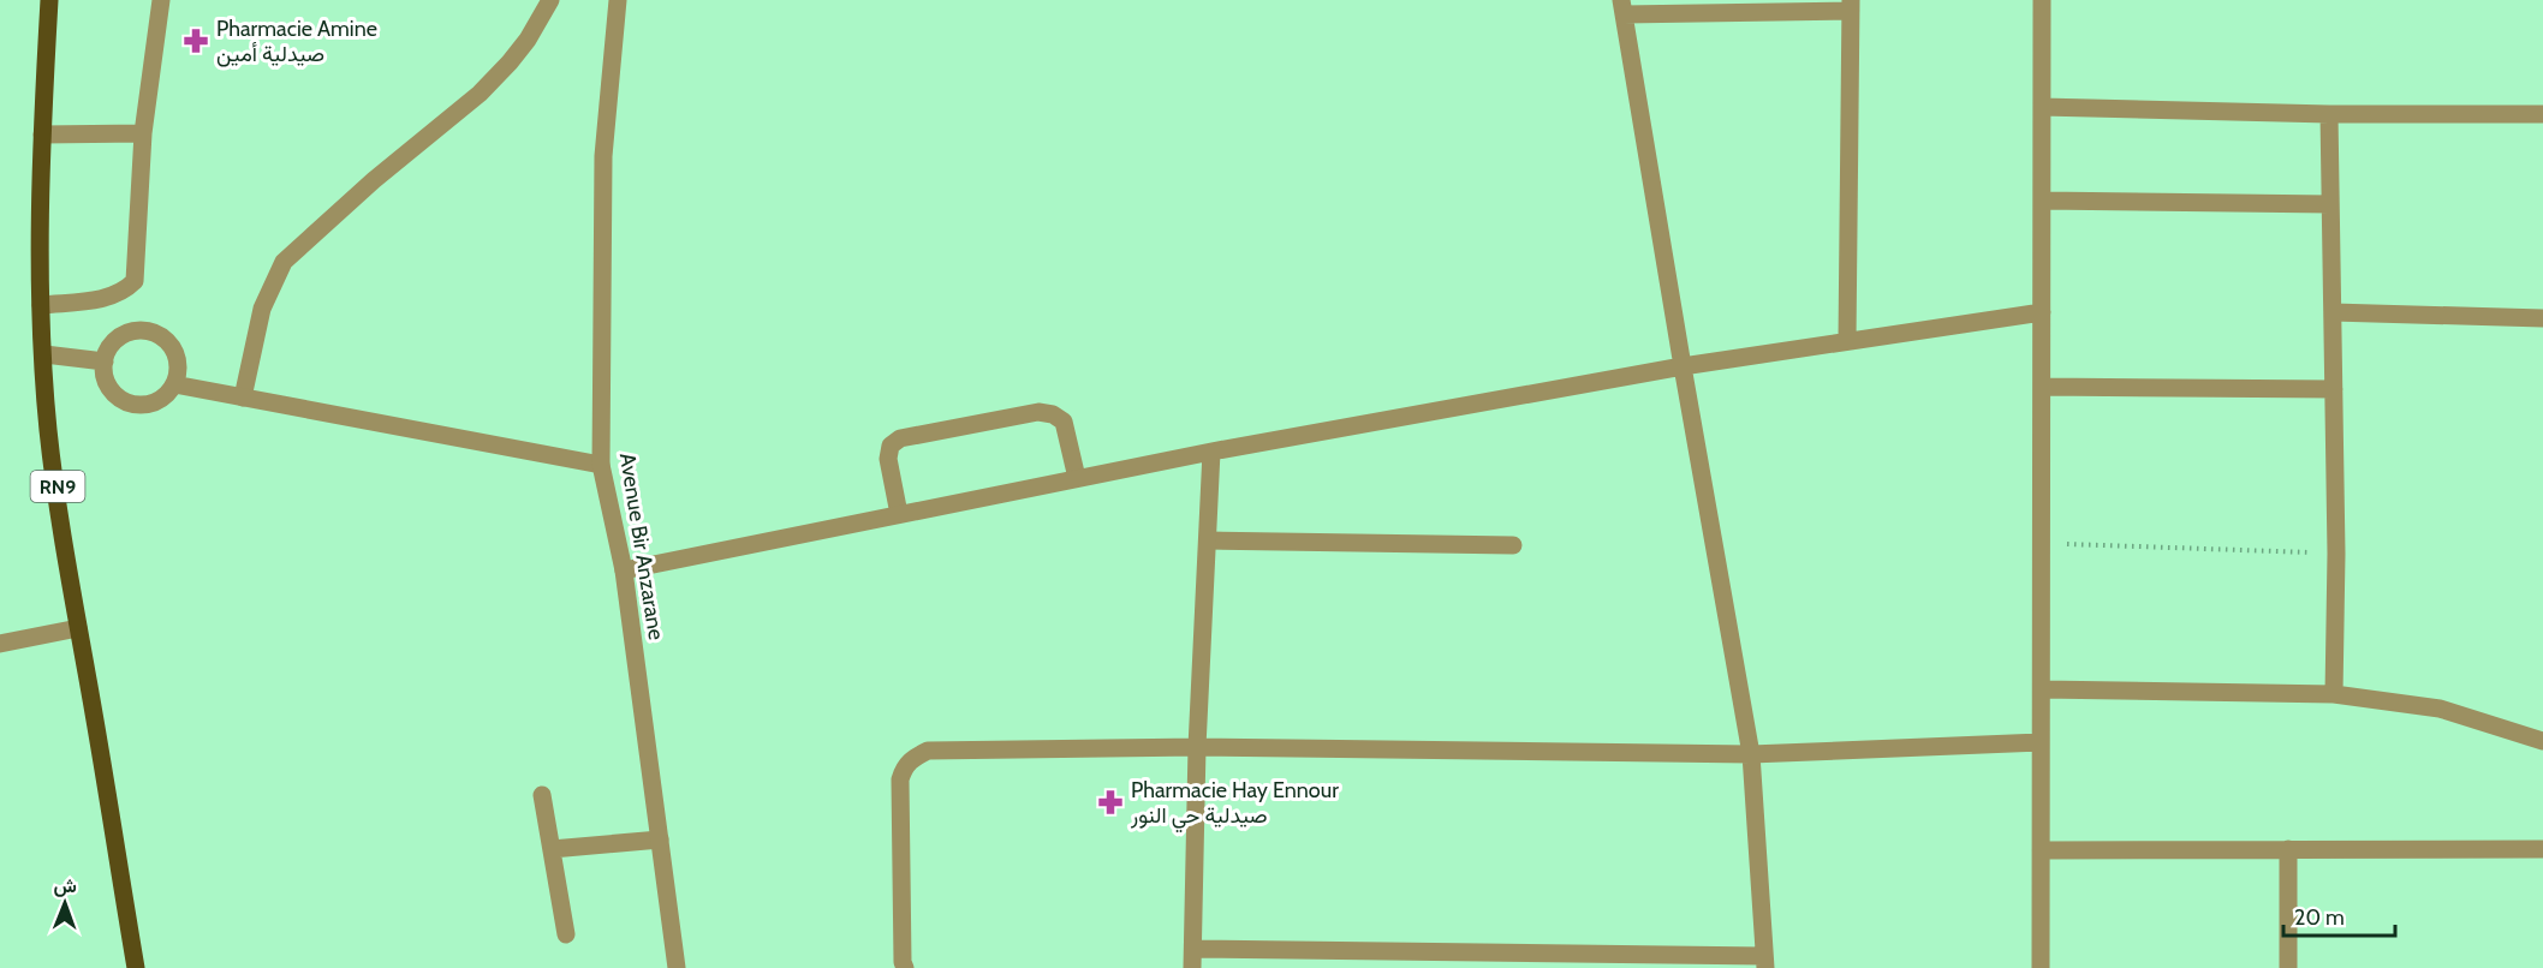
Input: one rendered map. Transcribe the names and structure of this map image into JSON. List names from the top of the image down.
{
  "streets": {
    "main road": ["RN9"],
    "street": ["Avenue Bir Anzarane"]
  },
  "places": {
    "pharmacy": ["Pharmacie Amine صيدلية أمين", "Pharmacie Hay Ennour صيدلية حي النور"]
  },
  "scale_bar": "20 m",
  "north": "top"
}
